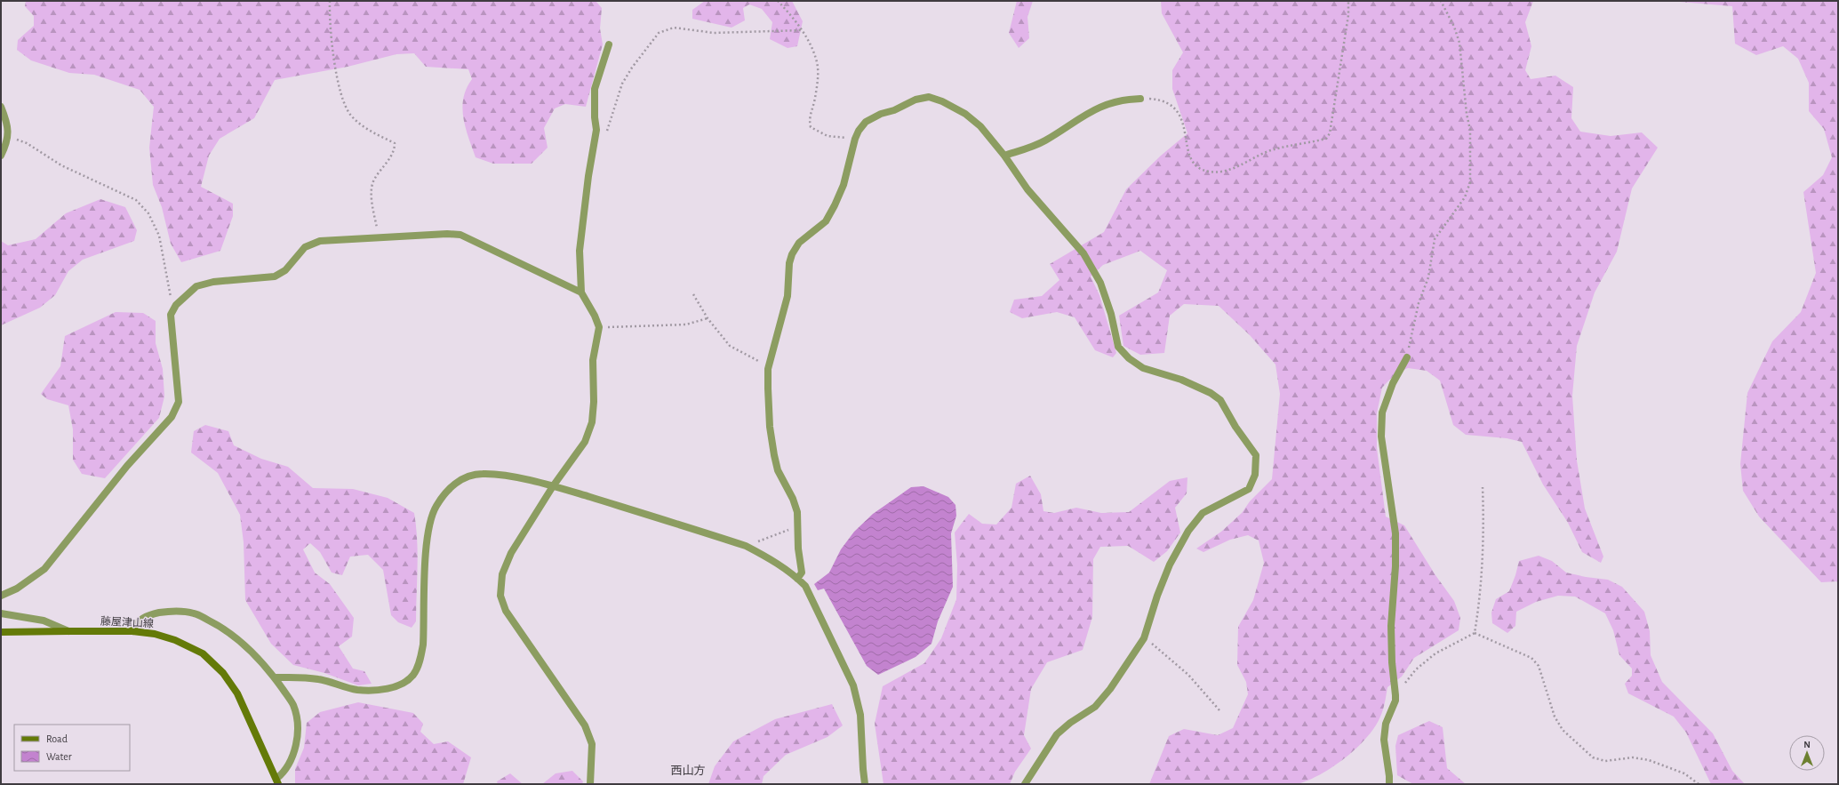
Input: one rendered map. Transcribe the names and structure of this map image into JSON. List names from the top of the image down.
{
  "streets": {
    "main road": ["藤屋津山線"]
  },
  "districts": ["西山方"],
  "legend": ["Road", "Water"],
  "north": "top"
}
